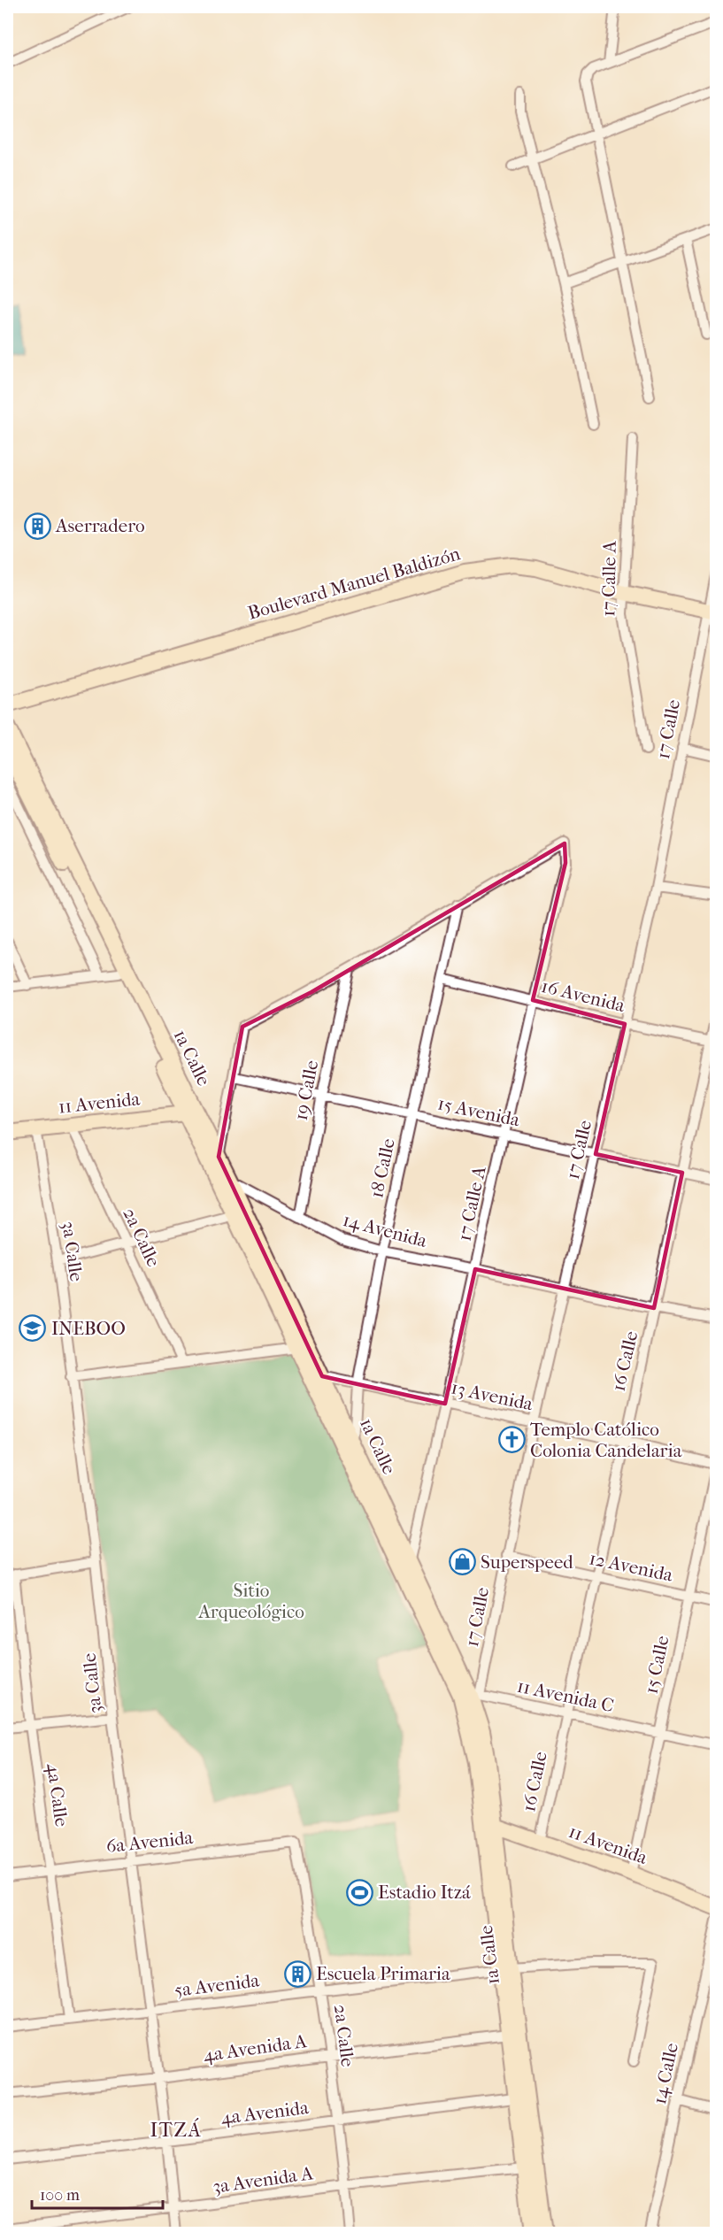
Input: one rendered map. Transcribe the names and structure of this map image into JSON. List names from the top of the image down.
{
  "streets": {
    "main road": ["Boulevard Manuel Baldizón", "1a Calle", "11 Avenida"],
    "street": [
      "17 Calle A",
      "17 Calle",
      "16 Avenida",
      "19 Calle",
      "15 Avenida",
      "18 Calle",
      "14 Avenida",
      "2a Calle",
      "3a Calle",
      "16 Calle",
      "13 Avenida",
      "12 Avenida",
      "15 Calle",
      "11 Avenida C",
      "4a Calle",
      "6a Avenida",
      "5a Avenida",
      "4a Avenida A",
      "14 Calle",
      "4a Avenida",
      "3a Avenida A"
    ]
  },
  "crossings": [
    ["17 Calle A", "Boulevard Manuel Baldizón"],
    ["17 Calle A", "16 Avenida"],
    ["17 Calle A", "1a Calle"],
    ["17 Calle A", "15 Avenida"],
    ["17 Calle A", "18 Calle"],
    ["17 Calle A", "14 Avenida"],
    ["17 Calle A", "13 Avenida"],
    ["Boulevard Manuel Baldizón", "17 Calle"],
    ["17 Calle", "16 Avenida"],
    ["17 Calle", "1a Calle"],
    ["17 Calle", "15 Avenida"],
    ["17 Calle", "14 Avenida"],
    ["17 Calle", "13 Avenida"],
    ["17 Calle", "12 Avenida"],
    ["17 Calle", "11 Avenida C"],
    ["16 Avenida", "18 Calle"],
    ["16 Avenida", "16 Calle"],
    ["1a Calle", "11 Avenida"],
    ["1a Calle", "18 Calle"],
    ["1a Calle", "14 Avenida"],
    ["1a Calle", "13 Avenida"],
    ["1a Calle", "11 Avenida C"],
    ["1a Calle", "5a Avenida"],
    ["1a Calle", "4a Avenida A"],
    ["1a Calle", "4a Avenida"],
    ["1a Calle", "3a Avenida A"],
    ["19 Calle", "15 Avenida"],
    ["19 Calle", "14 Avenida"],
    ["11 Avenida", "2a Calle"],
    ["11 Avenida", "3a Calle"],
    ["11 Avenida", "16 Calle"],
    ["11 Avenida", "15 Calle"],
    ["15 Avenida", "18 Calle"],
    ["15 Avenida", "16 Calle"],
    ["18 Calle", "14 Avenida"],
    ["18 Calle", "13 Avenida"],
    ["14 Avenida", "16 Calle"],
    ["2a Calle", "6a Avenida"],
    ["2a Calle", "5a Avenida"],
    ["2a Calle", "4a Avenida A"],
    ["2a Calle", "4a Avenida"],
    ["2a Calle", "3a Avenida A"],
    ["3a Calle", "6a Avenida"],
    ["3a Calle", "5a Avenida"],
    ["3a Calle", "4a Avenida A"],
    ["3a Calle", "4a Avenida"],
    ["3a Calle", "3a Avenida A"],
    ["16 Calle", "13 Avenida"],
    ["16 Calle", "12 Avenida"],
    ["16 Calle", "11 Avenida C"],
    ["13 Avenida", "15 Calle"],
    ["12 Avenida", "15 Calle"],
    ["15 Calle", "11 Avenida C"],
    ["4a Calle", "6a Avenida"],
    ["4a Calle", "5a Avenida"]
  ],
  "districts": ["ITZÁ"],
  "parks": ["Sitio Arqueológico"],
  "places": {
    "building": ["Aserradero", "Escuela Primaria"],
    "school or university": ["INEBOO"],
    "church": ["Templo Católico Colonia Candelaria"],
    "shop": ["Superspeed"],
    "sports": ["Estadio Itzá"]
  },
  "scale_bar": "100 m"
}
